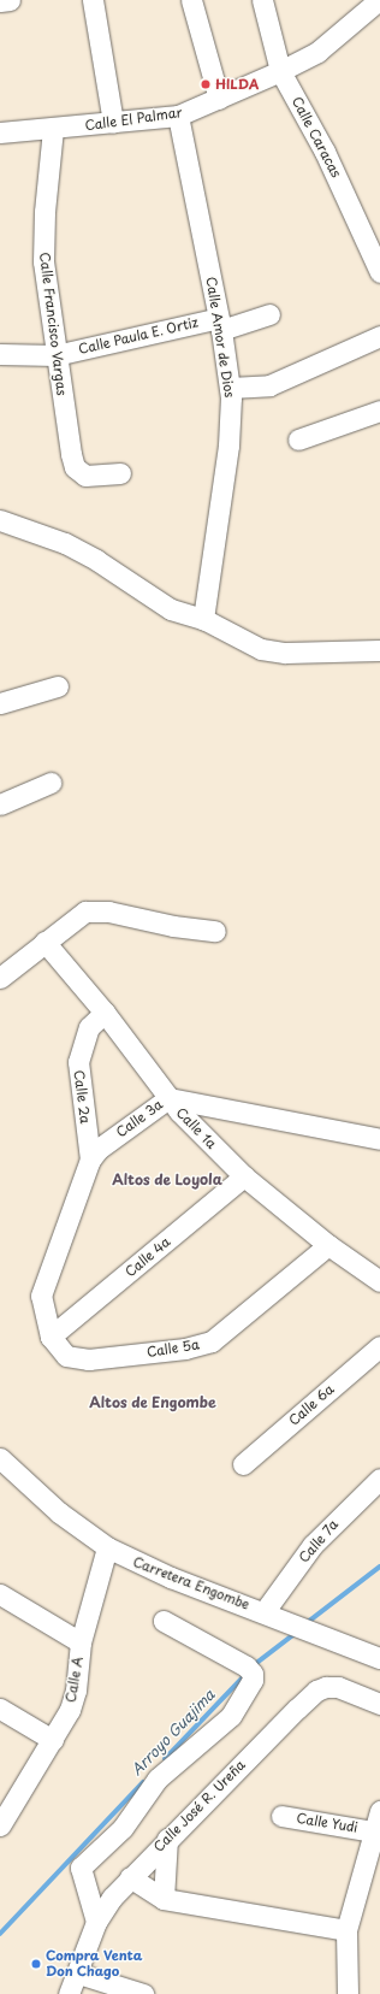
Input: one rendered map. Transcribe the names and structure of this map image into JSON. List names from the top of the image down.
{
  "streets": {
    "street": [
      "Calle El Palmar",
      "Calle Caracas",
      "Calle Francisco Vargas",
      "Calle Paula E. Ortiz",
      "Calle Amor de Dios",
      "Calle 2a",
      "Calle 3a",
      "Calle 1a",
      "Calle 4a",
      "Calle 5a",
      "Calle 6a",
      "Calle 7a",
      "Carretera Engombe",
      "Calle A",
      "Calle José R. Ureña",
      "Calle Yudi"
    ]
  },
  "crossings": [
    ["Calle El Palmar", "Calle Caracas"],
    ["Calle El Palmar", "Calle Francisco Vargas"],
    ["Calle El Palmar", "Calle Amor de Dios"],
    ["Calle Francisco Vargas", "Calle Paula E. Ortiz"],
    ["Calle Paula E. Ortiz", "Calle Amor de Dios"],
    ["Calle 2a", "Calle 3a"],
    ["Calle 2a", "Calle 1a"],
    ["Calle 3a", "Calle 1a"],
    ["Calle 3a", "Calle 4a"],
    ["Calle 3a", "Calle 5a"],
    ["Calle 1a", "Calle 4a"],
    ["Calle 1a", "Calle 5a"],
    ["Calle 4a", "Calle 5a"],
    ["Calle 7a", "Carretera Engombe"],
    ["Carretera Engombe", "Calle A"]
  ],
  "districts": ["Altos de Loyola", "Altos de Engombe"],
  "water": ["Arroyo Guajima"],
  "places": ["HILDA", "Compra Venta Don Chago"]
}
